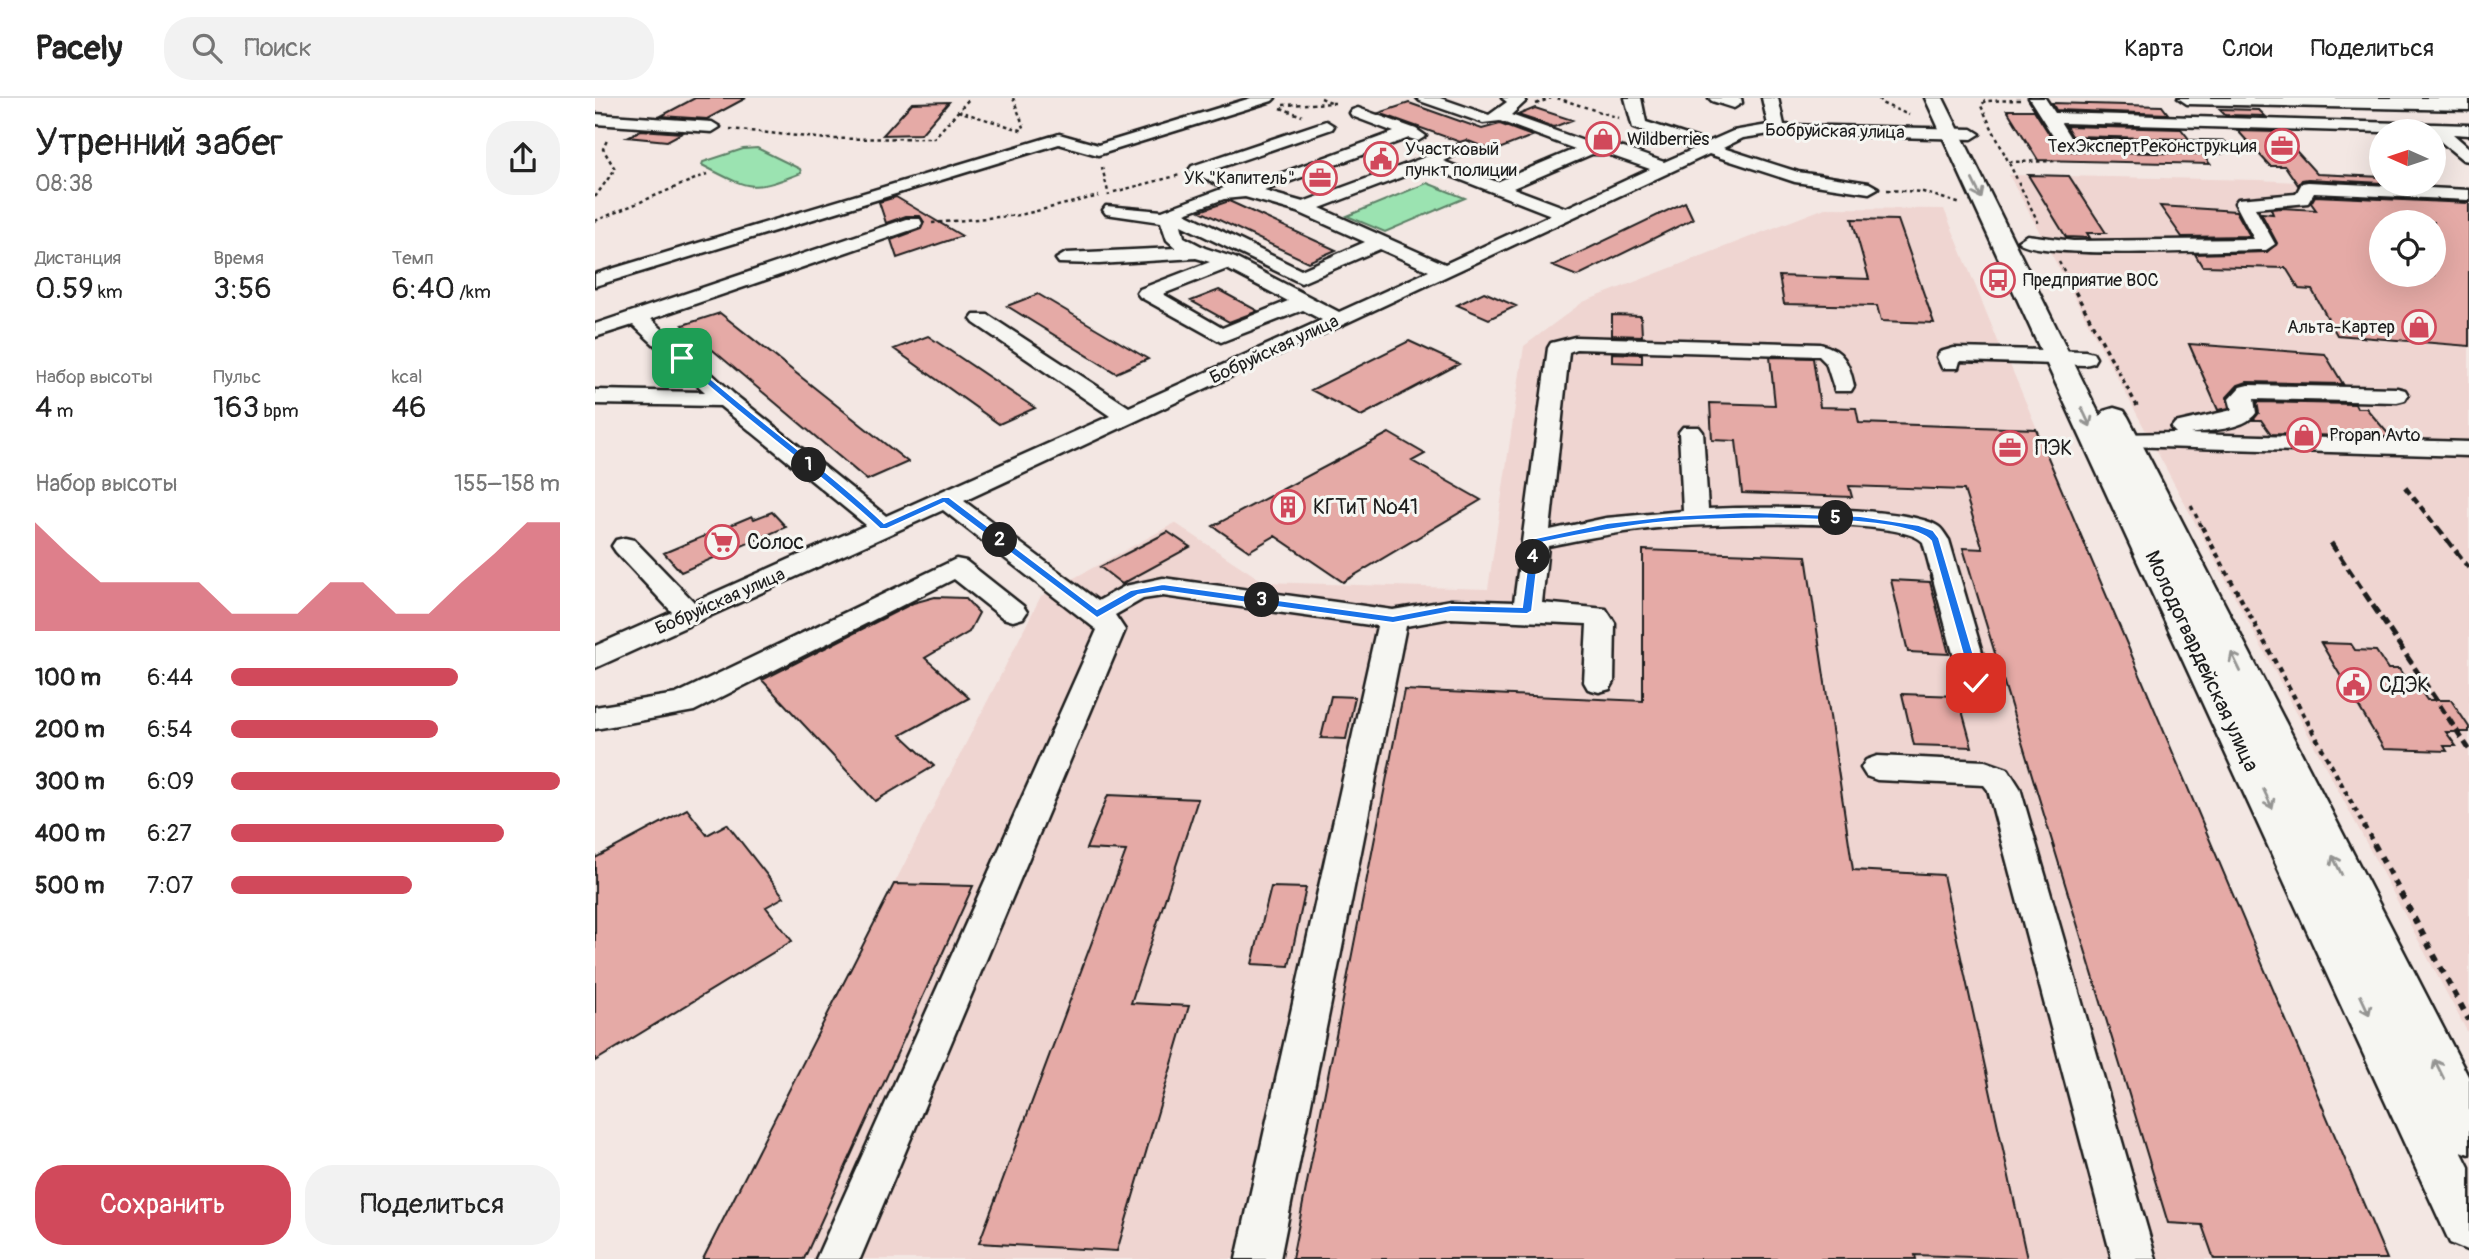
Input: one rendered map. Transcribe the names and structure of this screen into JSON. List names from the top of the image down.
{
  "streets": {
    "main road": ["Молодогвардейская улица"],
    "street": ["Бобруйская улица"]
  },
  "crossings": [
    ["Бобруйская улица", "Молодогвардейская улица"]
  ],
  "places": {
    "shop": ["Wildberries", "Альта-Картер", "Propan Avto"],
    "office": ["ТехЭкспертРеконструкция", "УК \"Капитель\"", "ПЭК"],
    "public building": ["Участковый пункт полиции", "СДЭК"],
    "bus stop": ["Предприятие ВОС"],
    "building": ["КГТиТ №41"],
    "supermarket": ["Солос"]
  },
  "north": "left",
  "page": {
    "header": "Pacely",
    "search": "Поиск",
    "nav": ["Карта", "Слои", "Поделиться"],
    "heading": ["Утренний забег", "08:38"],
    "stats": [
      ["Дистанция", "0.59 km"],
      ["Время", "3:56"],
      ["Темп", "6:40 /km"],
      ["Набор высоты", "4 m"],
      ["Пульс", "163 bpm"],
      ["kcal", "46"]
    ],
    "pins": [
      "1",
      "5",
      "2",
      "4",
      "3"
    ],
    "chart": ["Набор высоты", "155–158 m"],
    "list": [
      {
        "name": "100 m",
        "note": "6:44"
      },
      {
        "name": "200 m",
        "note": "6:54"
      },
      {
        "name": "300 m",
        "note": "6:09"
      },
      {
        "name": "400 m",
        "note": "6:27"
      },
      {
        "name": "500 m",
        "note": "7:07"
      }
    ],
    "buttons": ["Сохранить", "Поделиться"]
  }
}
